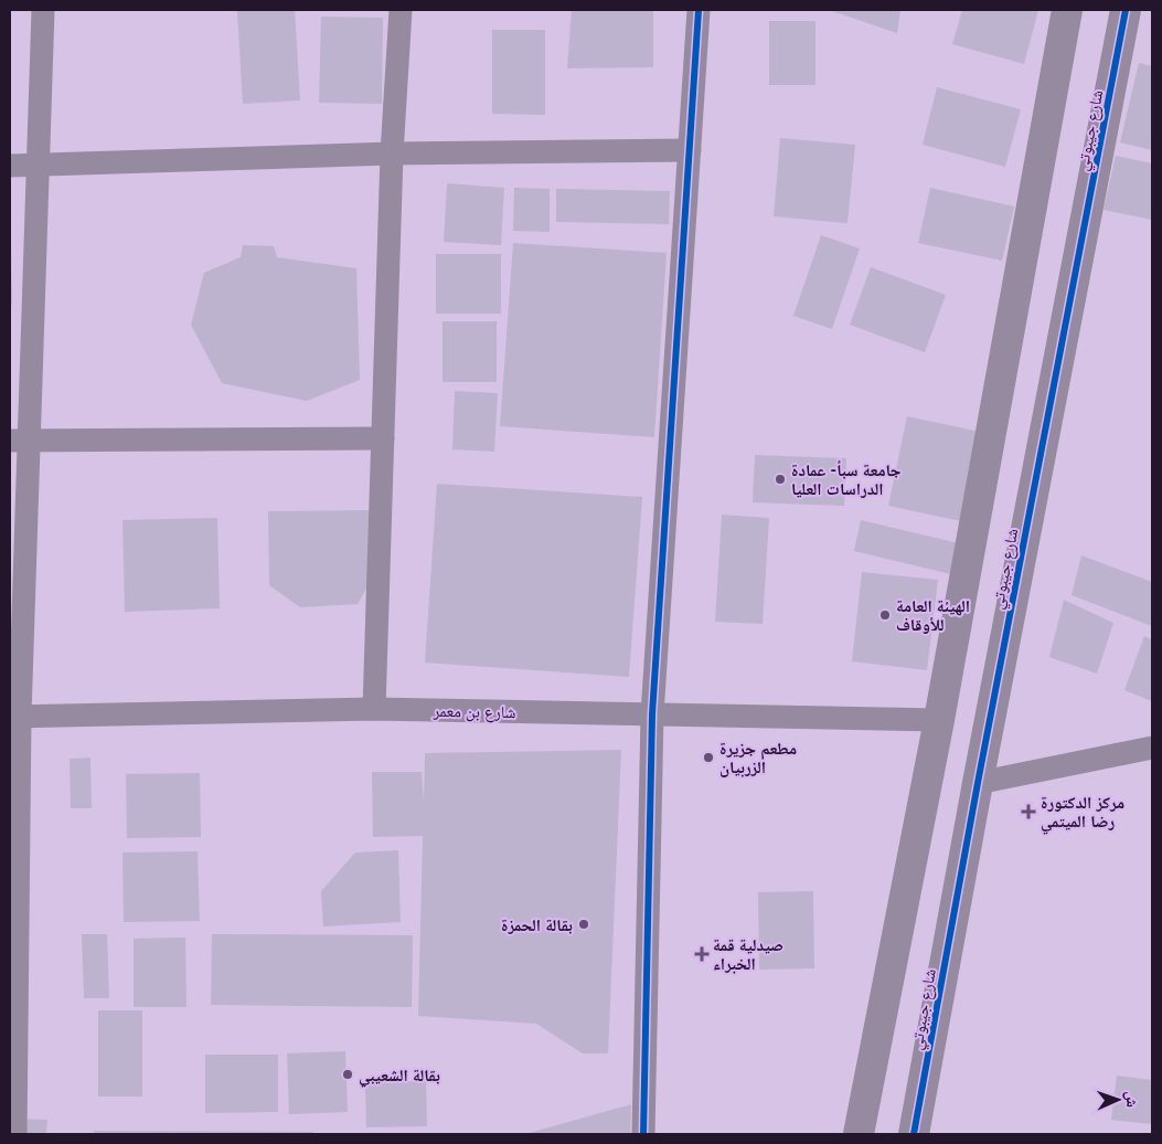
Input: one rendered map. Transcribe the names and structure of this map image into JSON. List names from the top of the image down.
{
  "streets": {
    "street": ["شارع جيبوتي", "شارع بن معمر"]
  },
  "places": {
    "other": [
      "جامعة سبأ- عمادة الدراسات العليا",
      "الهيئة العامة للأوقاف",
      "مطعم جزيرة الزربيان",
      "بقالة الحمزة",
      "بقالة الشعيبي"
    ],
    "health": ["مركز الدكتورة رضا الميتمي", "صيدلية قمة الخبراء"]
  },
  "north": "right"
}
